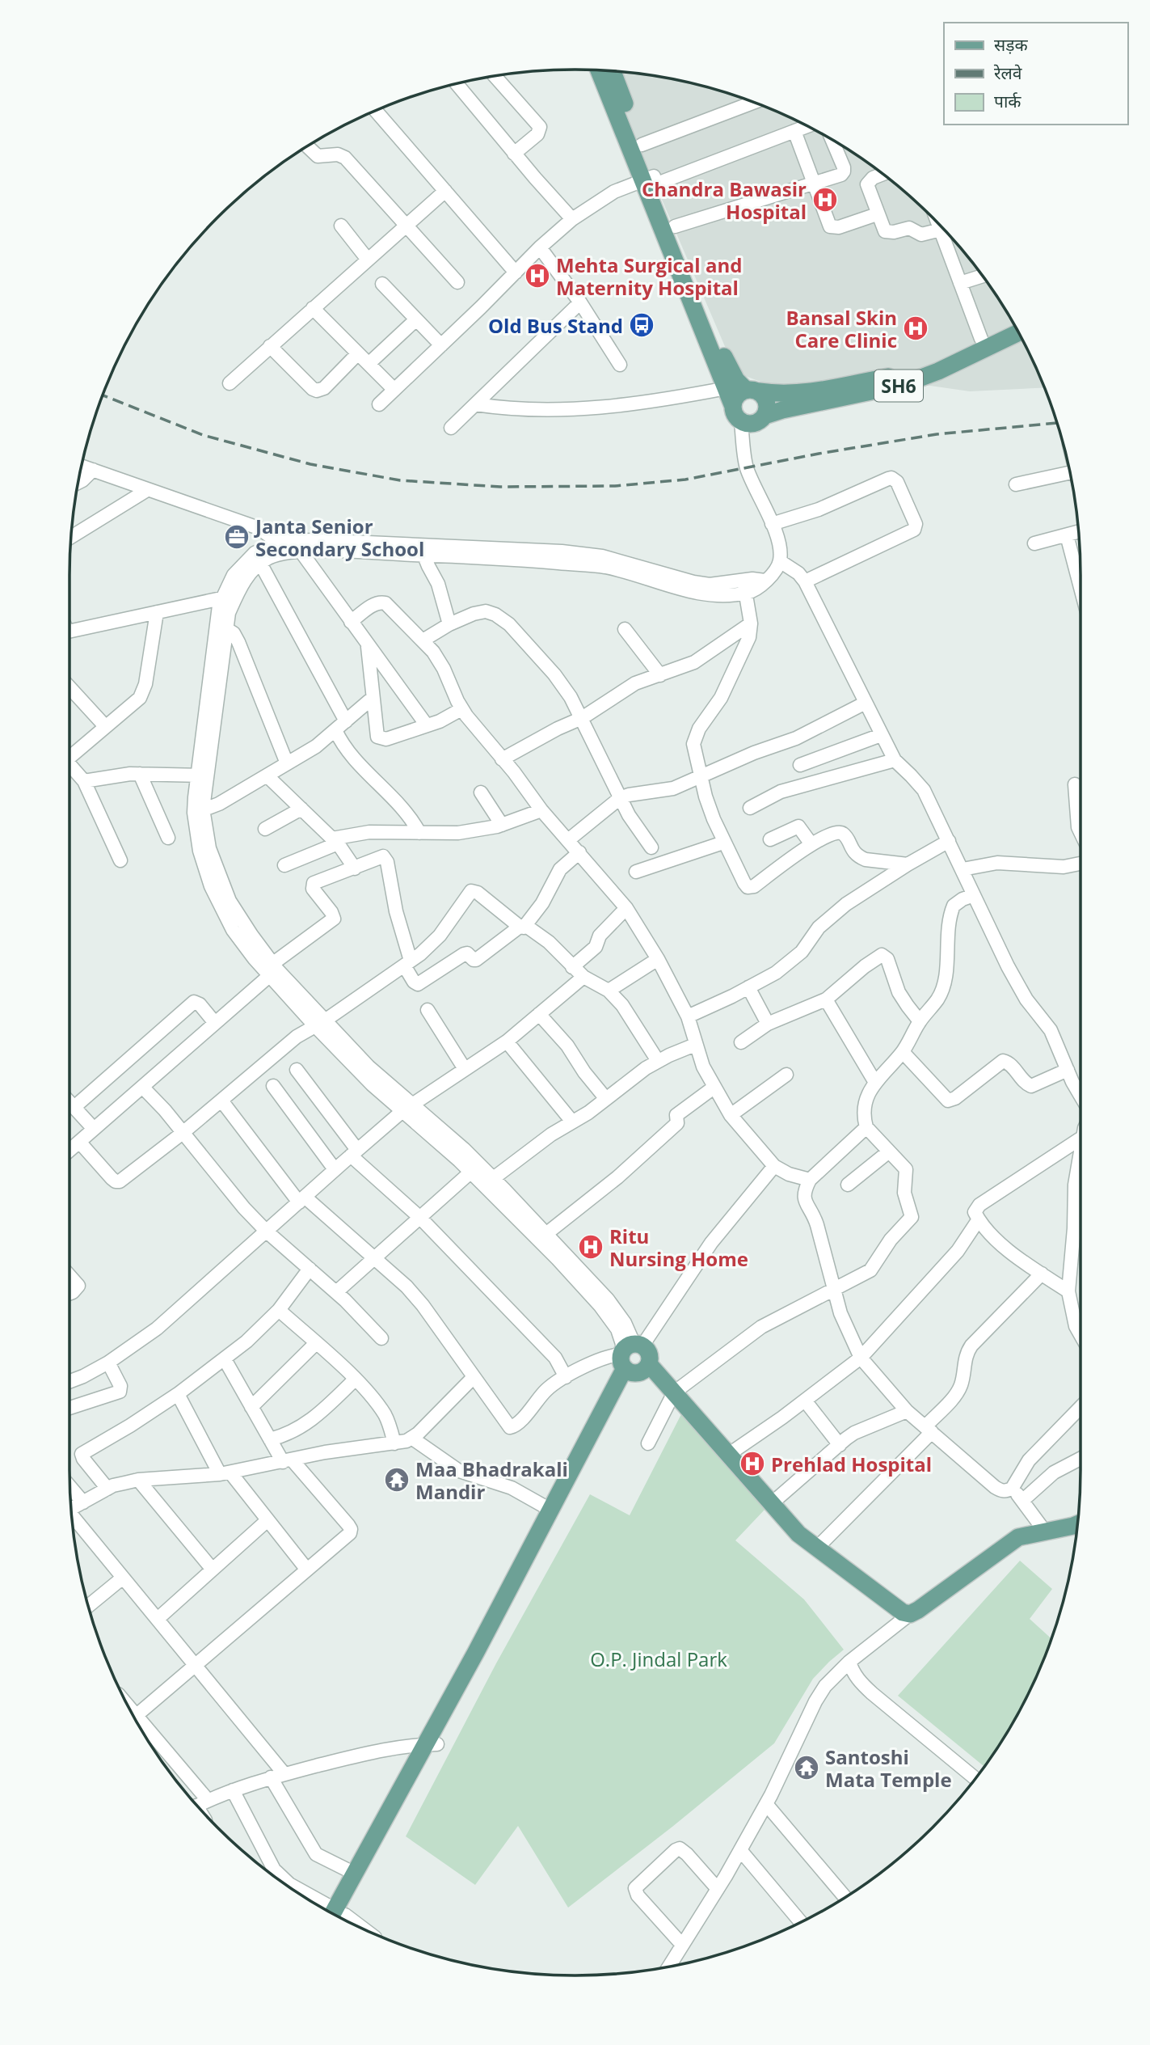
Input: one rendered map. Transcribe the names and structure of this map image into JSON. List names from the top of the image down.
{
  "streets": {
    "main road": ["SH6"]
  },
  "parks": ["O.P. Jindal Park"],
  "places": {
    "hospital": [
      "Chandra Bawasir Hospital",
      "Mehta Surgical and Maternity Hospital",
      "Bansal Skin Care Clinic",
      "Ritu Nursing Home",
      "Prehlad Hospital"
    ],
    "bus stop": ["Old Bus Stand"],
    "office": ["Janta Senior Secondary School"],
    "temple": ["Maa Bhadrakali Mandir", "Santoshi Mata Temple"]
  },
  "legend": ["सड़क", "रेलवे", "पार्क"]
}
